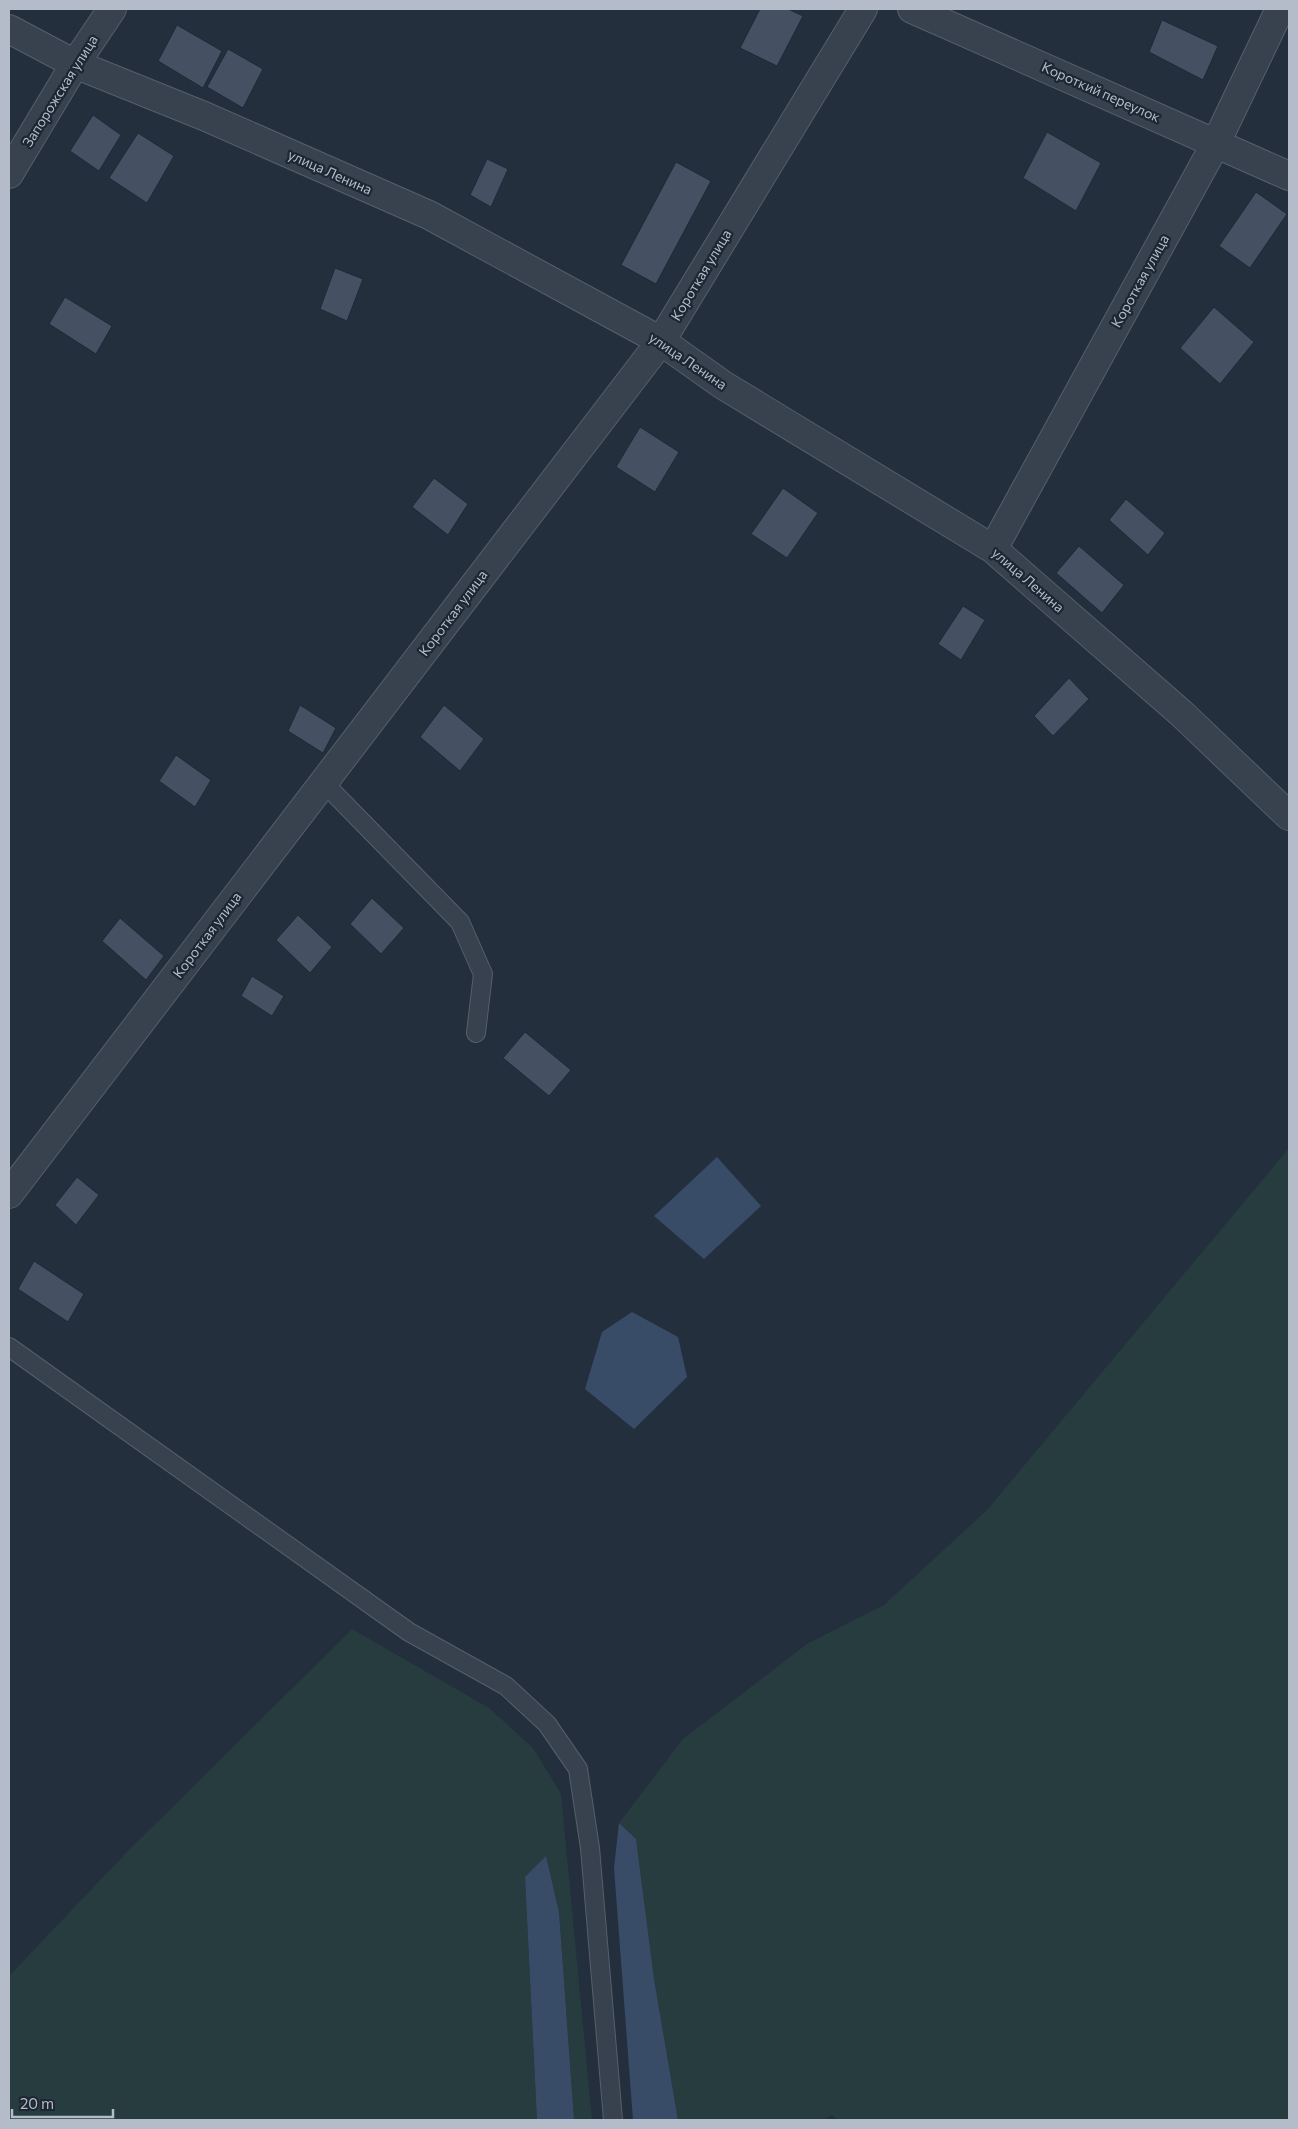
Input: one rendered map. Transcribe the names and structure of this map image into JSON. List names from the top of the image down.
{
  "streets": {
    "street": [
      "Запорожская улица",
      "Короткий переулок",
      "улица Ленина",
      "Короткая улица"
    ]
  },
  "crossings": [
    ["Запорожская улица", "улица Ленина"],
    ["Короткий переулок", "Короткая улица"],
    ["улица Ленина", "Короткая улица"]
  ],
  "scale_bar": "20 m"
}
